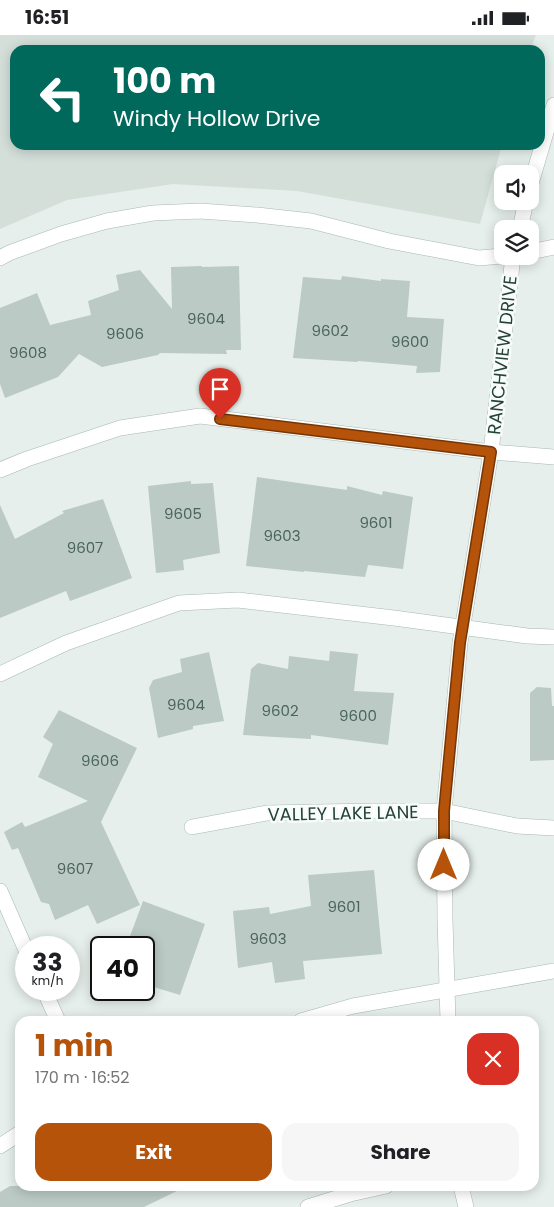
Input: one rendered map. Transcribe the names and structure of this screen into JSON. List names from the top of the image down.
{
  "streets": {
    "street": ["RANCHVIEW DRIVE", "VALLEY LAKE LANE"]
  },
  "crossings": [
    ["RANCHVIEW DRIVE", "VALLEY LAKE LANE"]
  ],
  "house_numbers": [
    "9604",
    "9602",
    "9606",
    "9600",
    "9608",
    "9605",
    "9601",
    "9603",
    "9607",
    "9604",
    "9602",
    "9600",
    "9606",
    "9607",
    "9601",
    "9603"
  ],
  "page": {
    "status": "16:51",
    "turn": ["100 m", "Windy Hollow Drive"],
    "speed": "33 km/h",
    "limit": "40",
    "heading": ["1 min", "170 m · 16:52"],
    "buttons": ["Exit", "Share"]
  }
}
